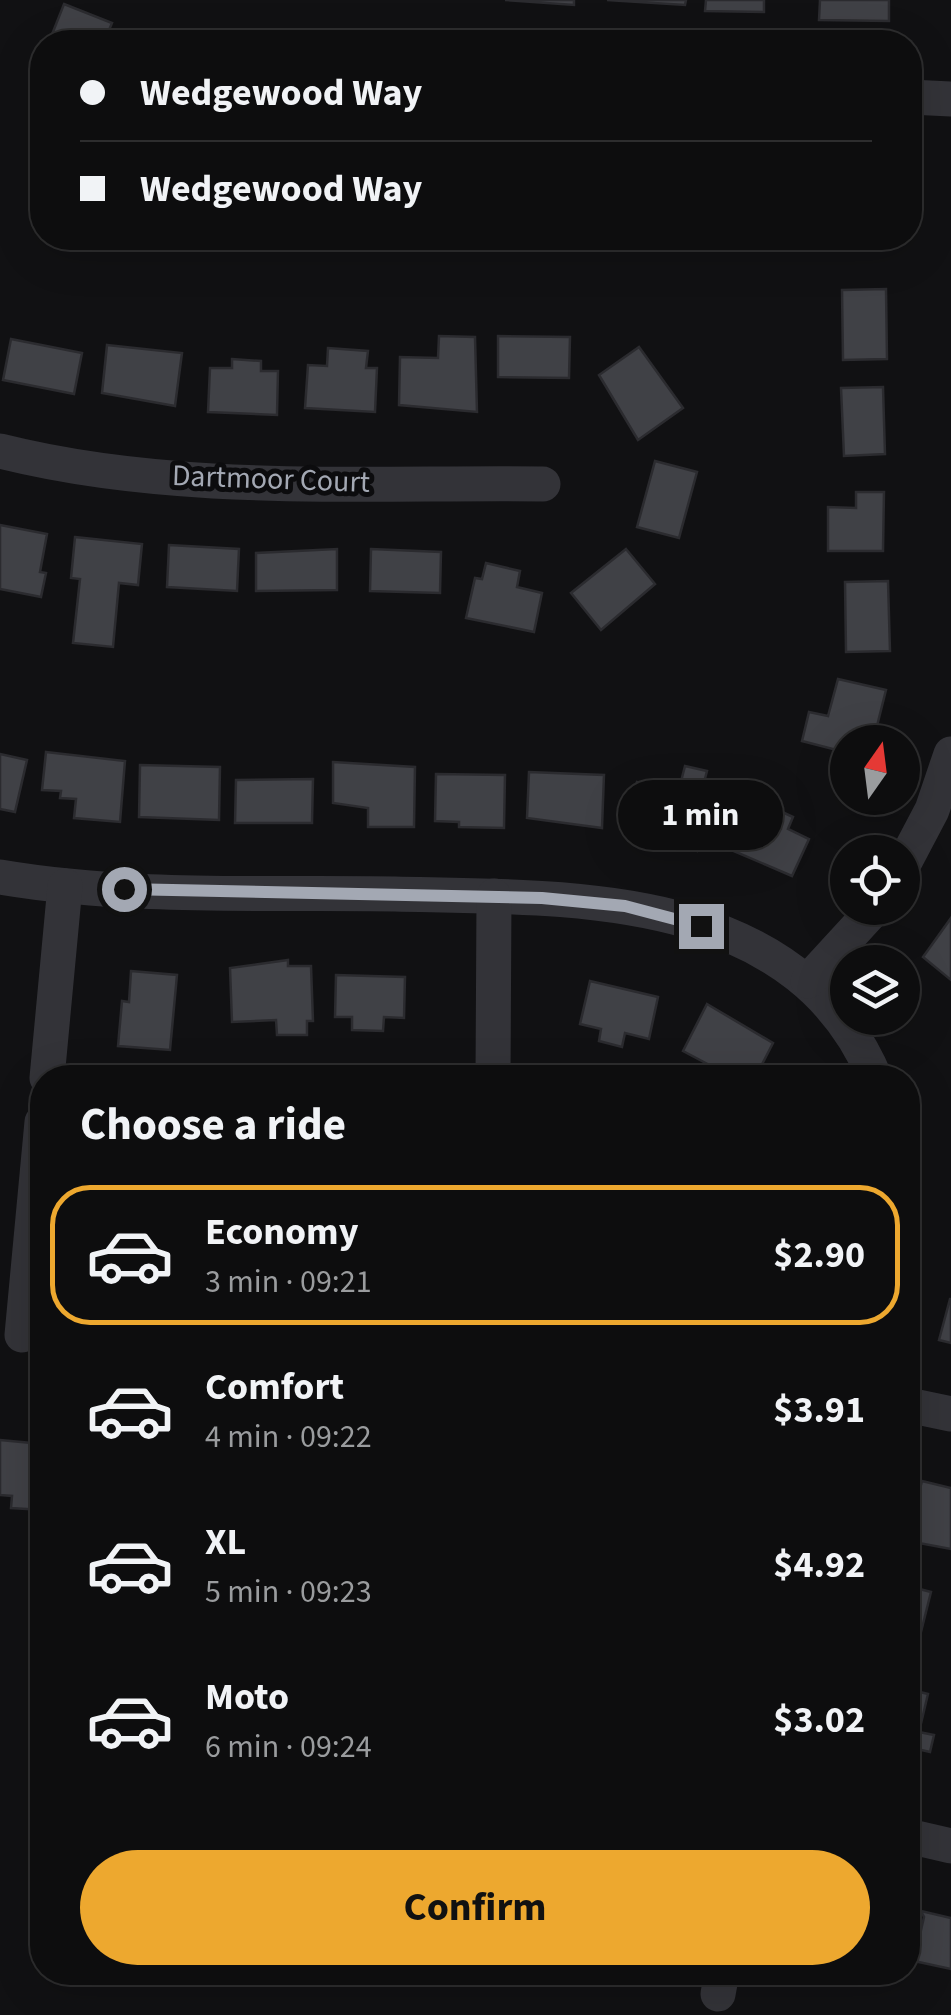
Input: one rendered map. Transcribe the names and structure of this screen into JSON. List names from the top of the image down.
{
  "streets": {
    "street": ["Dartmoor Court"]
  },
  "north": "top",
  "page": {
    "banner": ["Wedgewood Way", "Wedgewood Way"],
    "bubble": "1 min",
    "heading": "Choose a ride",
    "list": [
      {
        "name": "Economy",
        "note": "3 min · 09:21",
        "value": "$2.90"
      },
      {
        "name": "Comfort",
        "note": "4 min · 09:22",
        "value": "$3.91"
      },
      {
        "name": "XL",
        "note": "5 min · 09:23",
        "value": "$4.92"
      },
      {
        "name": "Moto",
        "note": "6 min · 09:24",
        "value": "$3.02"
      }
    ],
    "buttons": "Confirm"
  }
}
